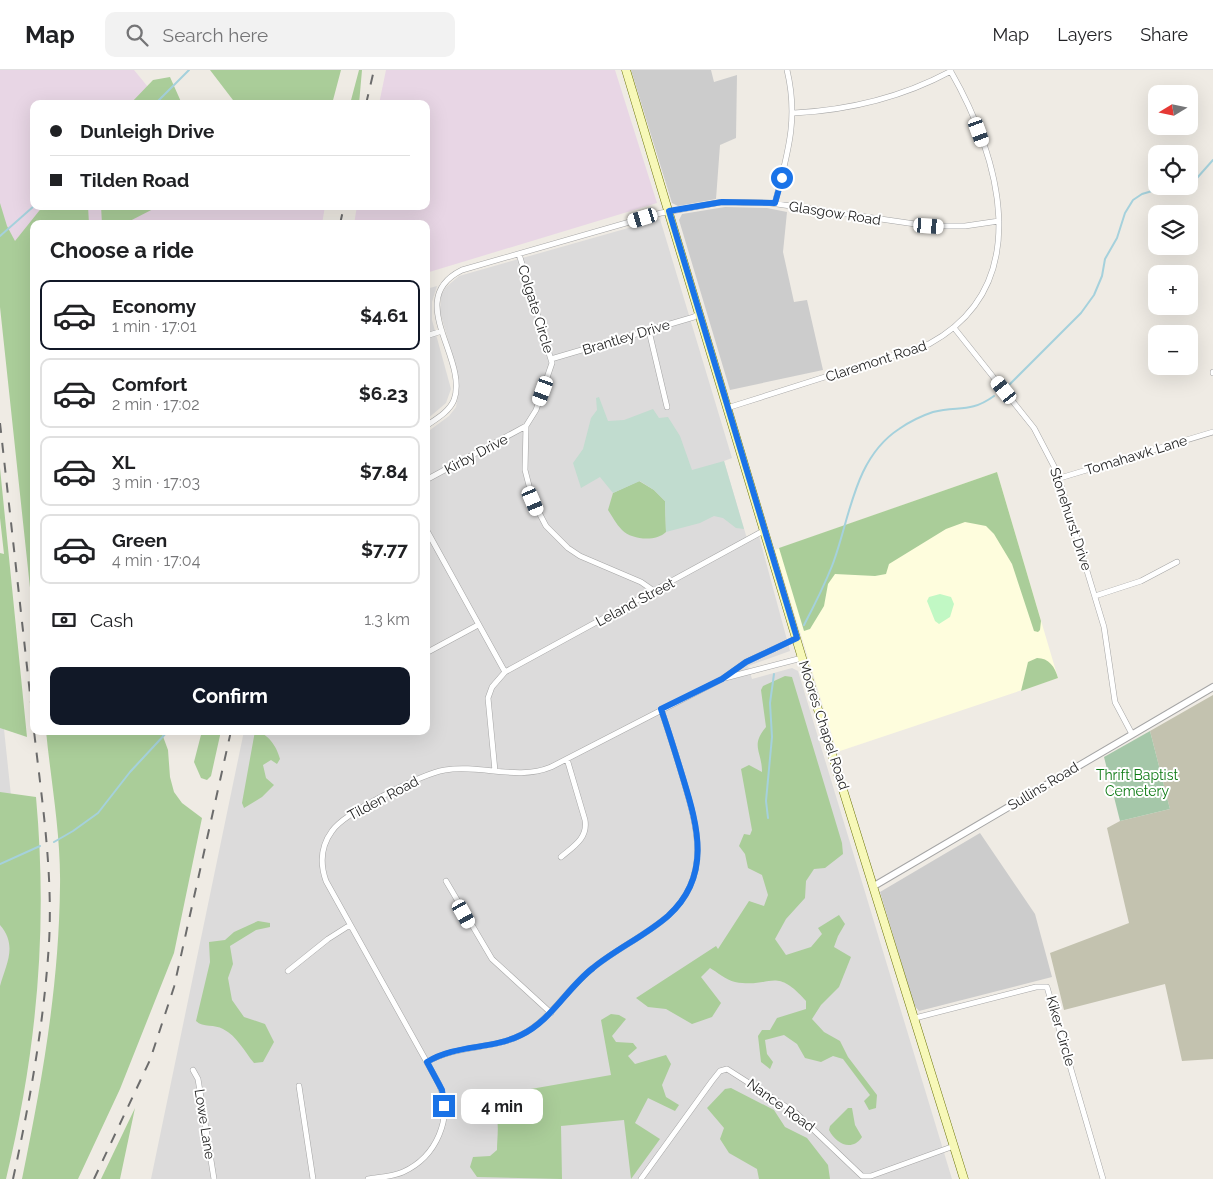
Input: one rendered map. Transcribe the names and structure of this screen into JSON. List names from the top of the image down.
{
  "streets": {
    "main road": ["Moores Chapel Road"],
    "street": [
      "Glasgow Road",
      "Colgate Circle",
      "Brantley Drive",
      "Claremont Road",
      "Kirby Drive",
      "Tomahawk Lane",
      "Stonehurst Drive",
      "Leland Street",
      "Sullins Road",
      "Tilden Road",
      "Kiker Circle",
      "Nance Road",
      "Lowe Lane"
    ]
  },
  "crossings": [
    ["Glasgow Road", "Colgate Circle"],
    ["Glasgow Road", "Claremont Road"],
    ["Glasgow Road", "Moores Chapel Road"],
    ["Colgate Circle", "Brantley Drive"],
    ["Colgate Circle", "Kirby Drive"],
    ["Colgate Circle", "Leland Street"],
    ["Brantley Drive", "Moores Chapel Road"],
    ["Claremont Road", "Stonehurst Drive"],
    ["Claremont Road", "Moores Chapel Road"],
    ["Tomahawk Lane", "Stonehurst Drive"],
    ["Stonehurst Drive", "Sullins Road"],
    ["Leland Street", "Moores Chapel Road"],
    ["Moores Chapel Road", "Sullins Road"],
    ["Moores Chapel Road", "Tilden Road"],
    ["Moores Chapel Road", "Kiker Circle"],
    ["Moores Chapel Road", "Nance Road"]
  ],
  "parks": ["Thrift Baptist Cemetery"],
  "north": "left",
  "page": {
    "header": "Map",
    "search": "Search here",
    "nav": ["Map", "Layers", "Share"],
    "map_buttons": ["+", "−"],
    "banner": ["Dunleigh Drive", "Tilden Road"],
    "heading": "Choose a ride",
    "list": [
      {
        "name": "Economy",
        "note": "1 min · 17:01",
        "value": "$4.61"
      },
      {
        "name": "Comfort",
        "note": "2 min · 17:02",
        "value": "$6.23"
      },
      {
        "name": "XL",
        "note": "3 min · 17:03",
        "value": "$7.84"
      },
      {
        "name": "Green",
        "note": "4 min · 17:04",
        "value": "$7.77"
      }
    ],
    "pay": ["Cash", "1.3 km"],
    "buttons": "Confirm",
    "bubble": "4 min"
  }
}
